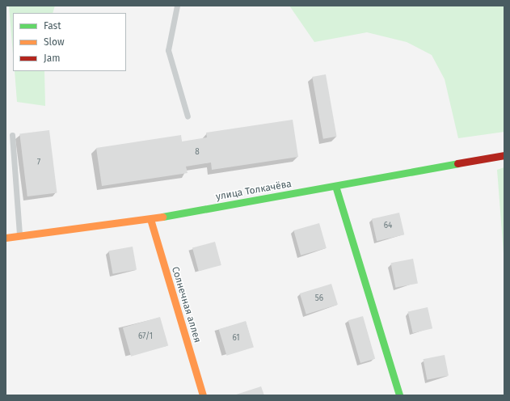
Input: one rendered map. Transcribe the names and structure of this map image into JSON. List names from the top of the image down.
{
  "streets": {
    "street": ["улица Толкачёва", "Солнечная аллея"]
  },
  "crossings": [
    ["улица Толкачёва", "Солнечная аллея"]
  ],
  "house_numbers": [
    "8",
    "7",
    "64",
    "56",
    "67/1",
    "61"
  ],
  "legend": ["Fast", "Slow", "Jam"]
}
